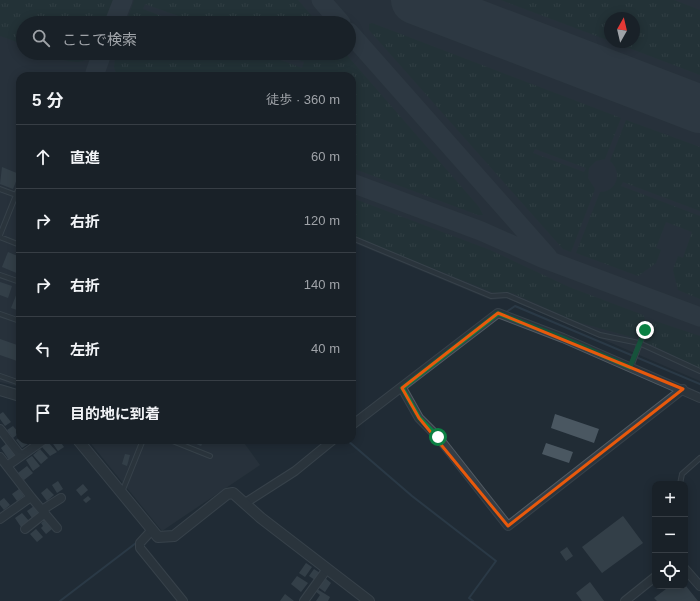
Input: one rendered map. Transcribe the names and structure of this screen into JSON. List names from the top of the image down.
{
  "north": "top",
  "page": {
    "search": "ここで検索",
    "heading": ["5 分", "徒歩 · 360 m"],
    "list": [
      ["直進", "60 m"],
      ["右折", "120 m"],
      ["右折", "140 m"],
      ["左折", "40 m"],
      "目的地に到着"
    ],
    "map_buttons": ["+", "−"]
  }
}
